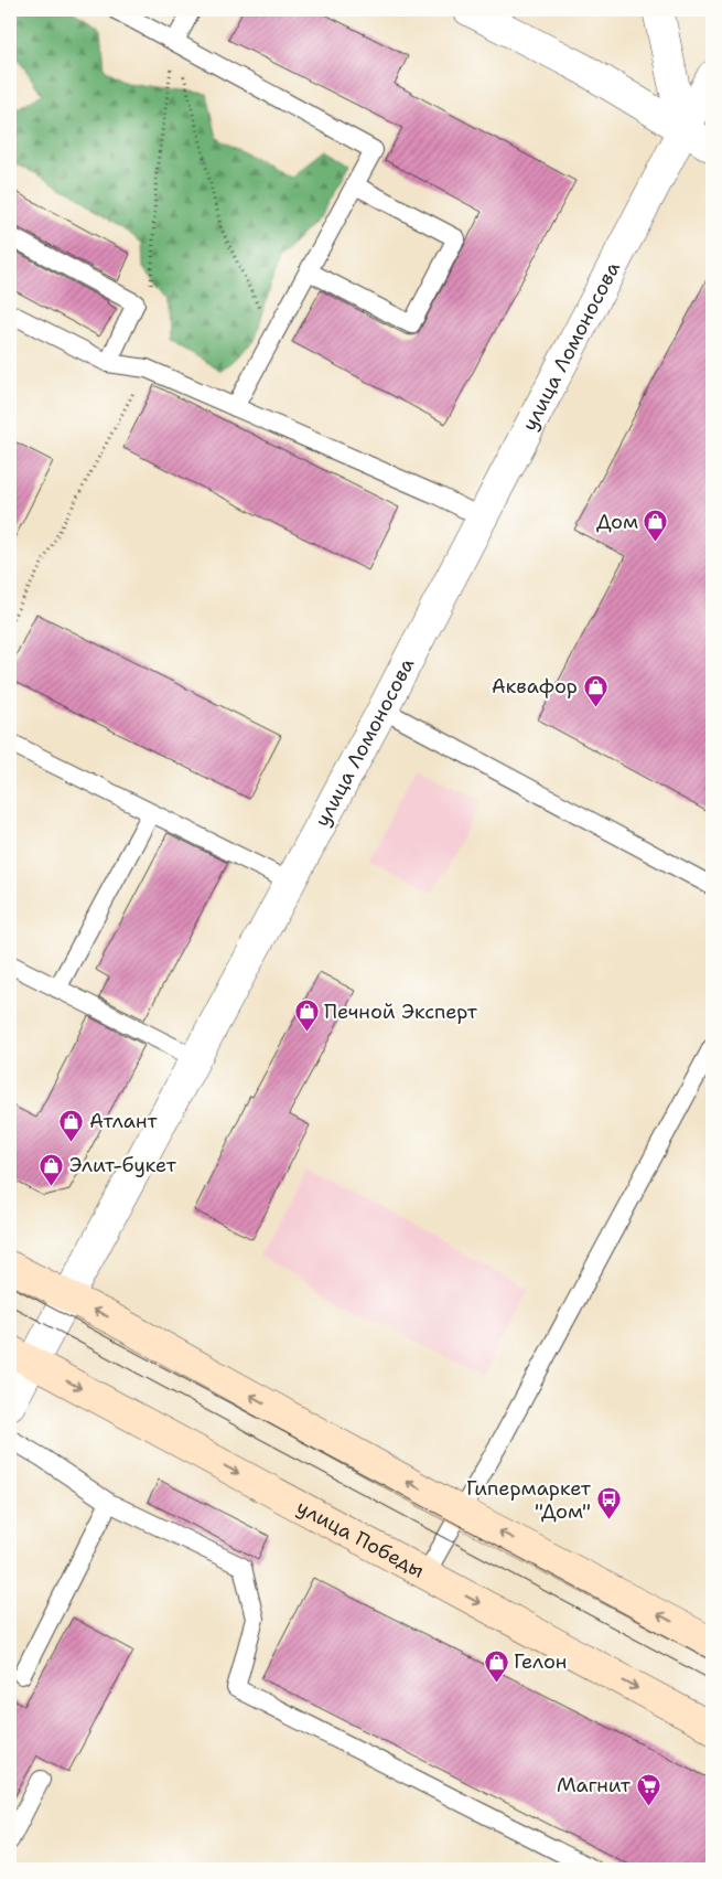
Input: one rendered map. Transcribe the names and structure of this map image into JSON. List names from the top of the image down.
{
  "streets": {
    "main road": ["улица Победы"],
    "street": ["улица Ломоносова"]
  },
  "crossings": [
    ["улица Ломоносова", "улица Победы"]
  ],
  "places": {
    "shop": [
      "Дом",
      "Аквафор",
      "Печной Эксперт",
      "Атлант",
      "Элит-букет",
      "Гелон"
    ],
    "bus stop": ["Гипермаркет \"Дом\""],
    "supermarket": ["Магнит"]
  }
}
